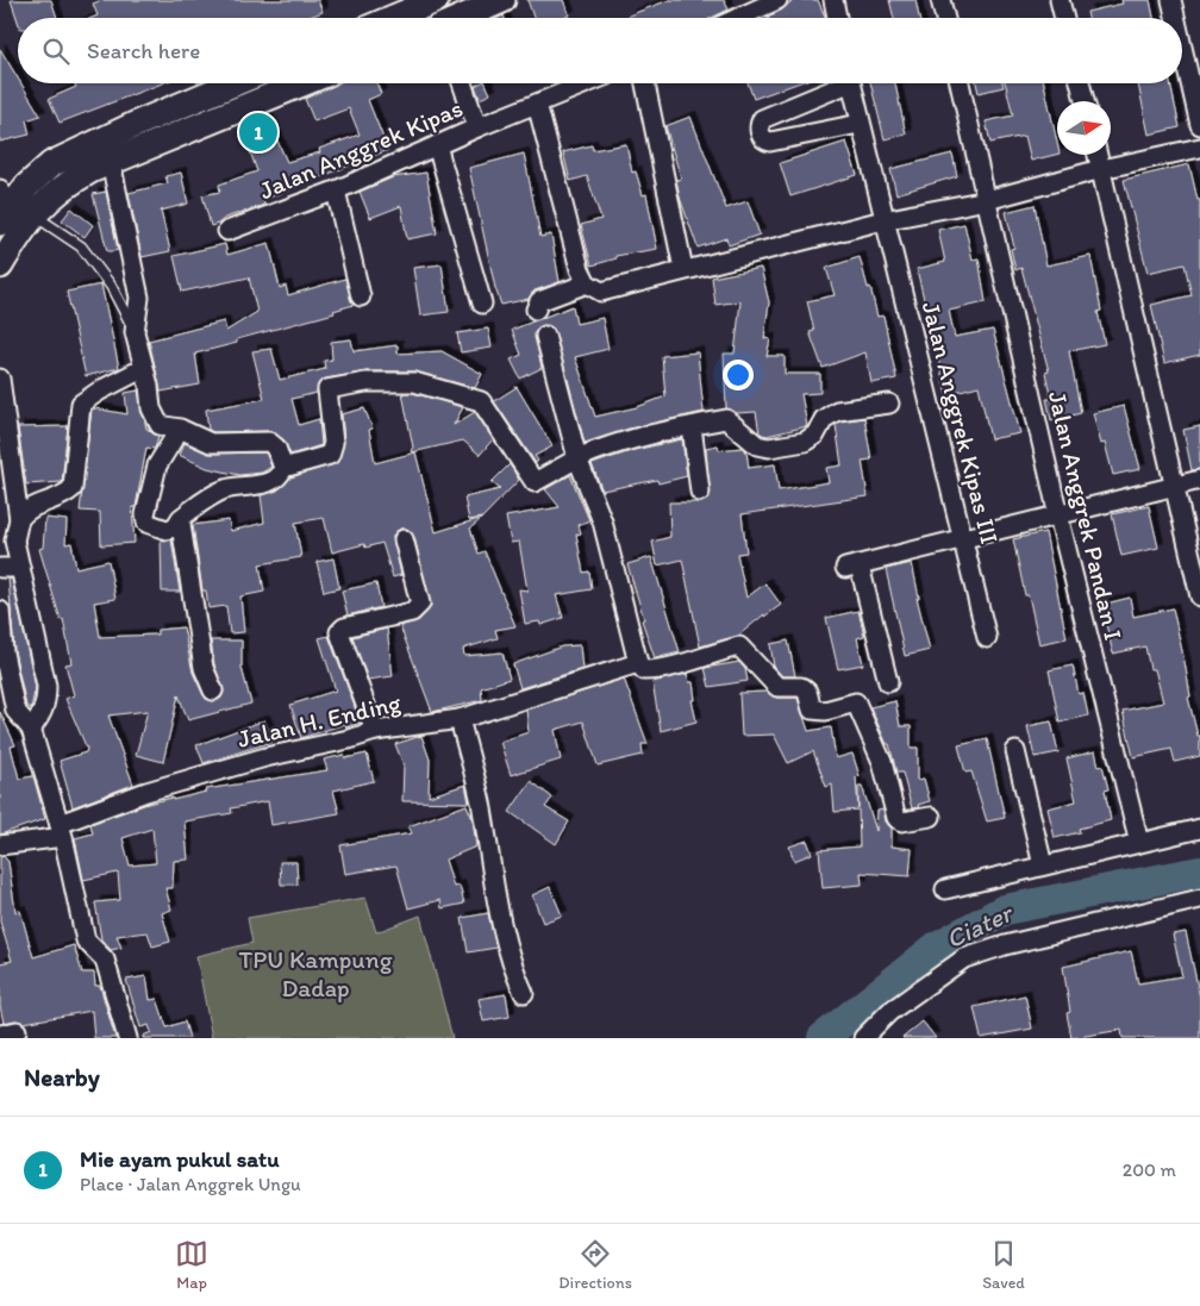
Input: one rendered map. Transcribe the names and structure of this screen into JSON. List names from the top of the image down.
{
  "streets": {
    "street": [
      "Jalan Anggrek Kipas",
      "Jalan Anggrek Kipas III",
      "Jalan Anggrek Pandan I",
      "Jalan H. Ending"
    ]
  },
  "water": ["Ciater"],
  "parks": ["TPU Kampung Dadap"],
  "north": "right",
  "page": {
    "search": "Search here",
    "pins": "1",
    "heading": "Nearby",
    "list": [
      {
        "mark": "1",
        "name": "Mie ayam pukul satu",
        "note": "Place · Jalan Anggrek Ungu",
        "value": "200 m"
      }
    ],
    "nav": ["Map", "Directions", "Saved"]
  }
}
